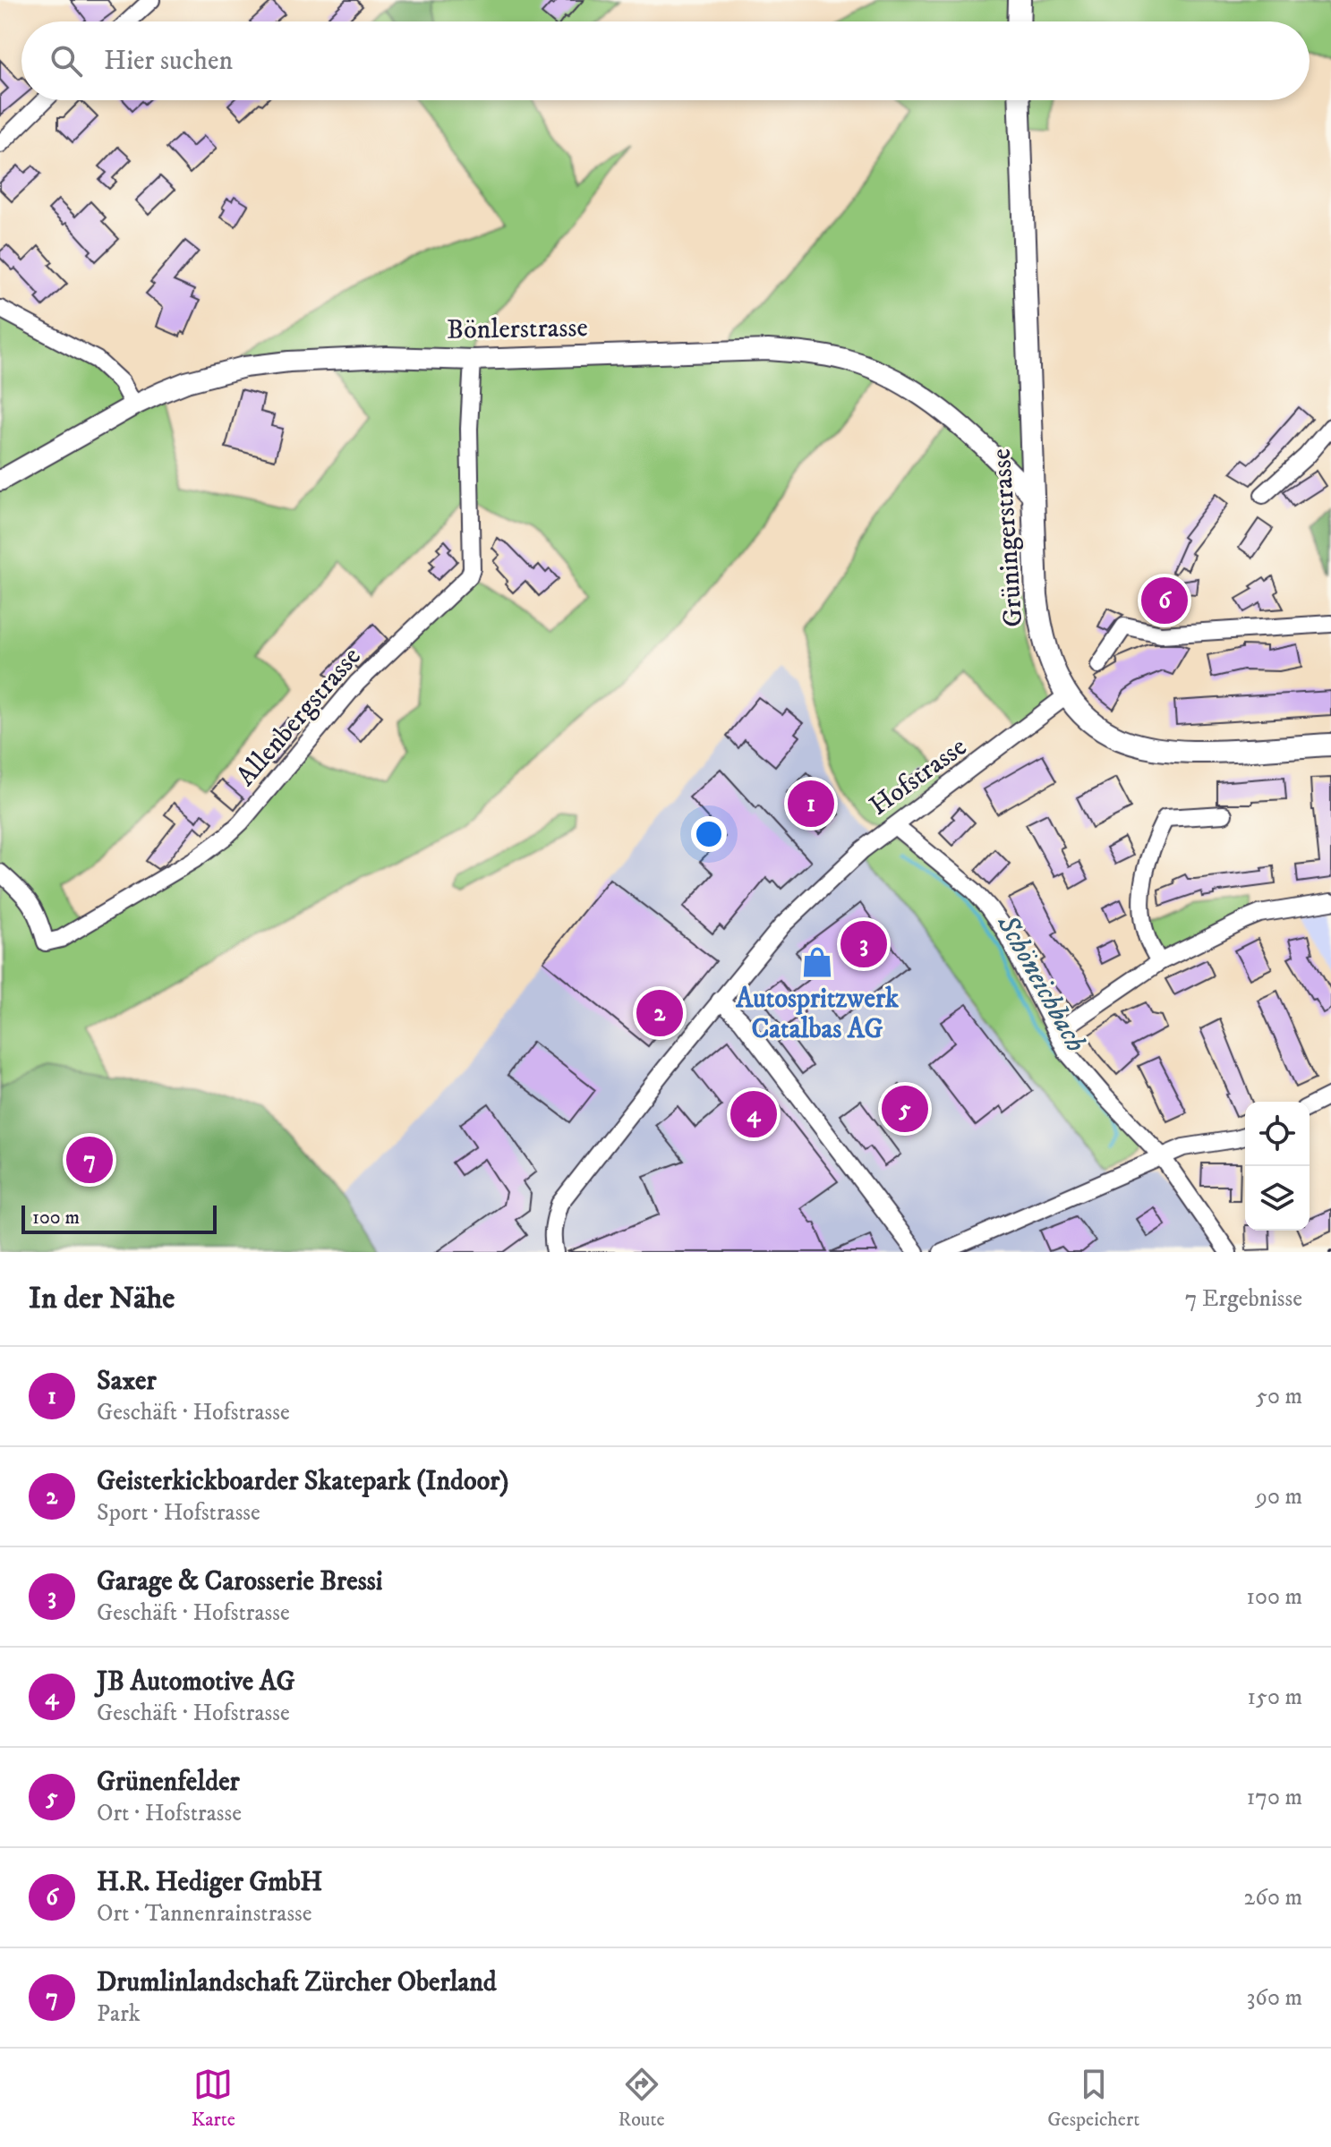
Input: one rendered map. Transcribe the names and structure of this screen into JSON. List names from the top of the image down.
{
  "streets": {
    "main road": ["Grüningerstrasse"],
    "street": ["Bönlerstrasse", "Allenbergstrasse", "Hofstrasse"]
  },
  "crossings": [
    ["Bönlerstrasse", "Grüningerstrasse"],
    ["Bönlerstrasse", "Allenbergstrasse"],
    ["Grüningerstrasse", "Hofstrasse"]
  ],
  "water": ["Schöneichbach"],
  "places": {
    "shop": ["Autospritzwerk Catalbas AG"]
  },
  "scale_bar": "100 m",
  "page": {
    "search": "Hier suchen",
    "pins": [
      "6",
      "1",
      "3",
      "2",
      "5",
      "4",
      "7"
    ],
    "scale": "100 m",
    "heading": ["In der Nähe", "7 Ergebnisse"],
    "list": [
      {
        "mark": "1",
        "name": "Saxer",
        "note": "Geschäft · Hofstrasse",
        "value": "50 m"
      },
      {
        "mark": "2",
        "name": "Geisterkickboarder Skatepark (Indoor)",
        "note": "Sport · Hofstrasse",
        "value": "90 m"
      },
      {
        "mark": "3",
        "name": "Garage & Carosserie Bressi",
        "note": "Geschäft · Hofstrasse",
        "value": "100 m"
      },
      {
        "mark": "4",
        "name": "JB Automotive AG",
        "note": "Geschäft · Hofstrasse",
        "value": "150 m"
      },
      {
        "mark": "5",
        "name": "Grünenfelder",
        "note": "Ort · Hofstrasse",
        "value": "170 m"
      },
      {
        "mark": "6",
        "name": "H.R. Hediger GmbH",
        "note": "Ort · Tannenrainstrasse",
        "value": "260 m"
      },
      {
        "mark": "7",
        "name": "Drumlinlandschaft Zürcher Oberland",
        "note": "Park",
        "value": "360 m"
      }
    ],
    "nav": ["Karte", "Route", "Gespeichert"]
  }
}
